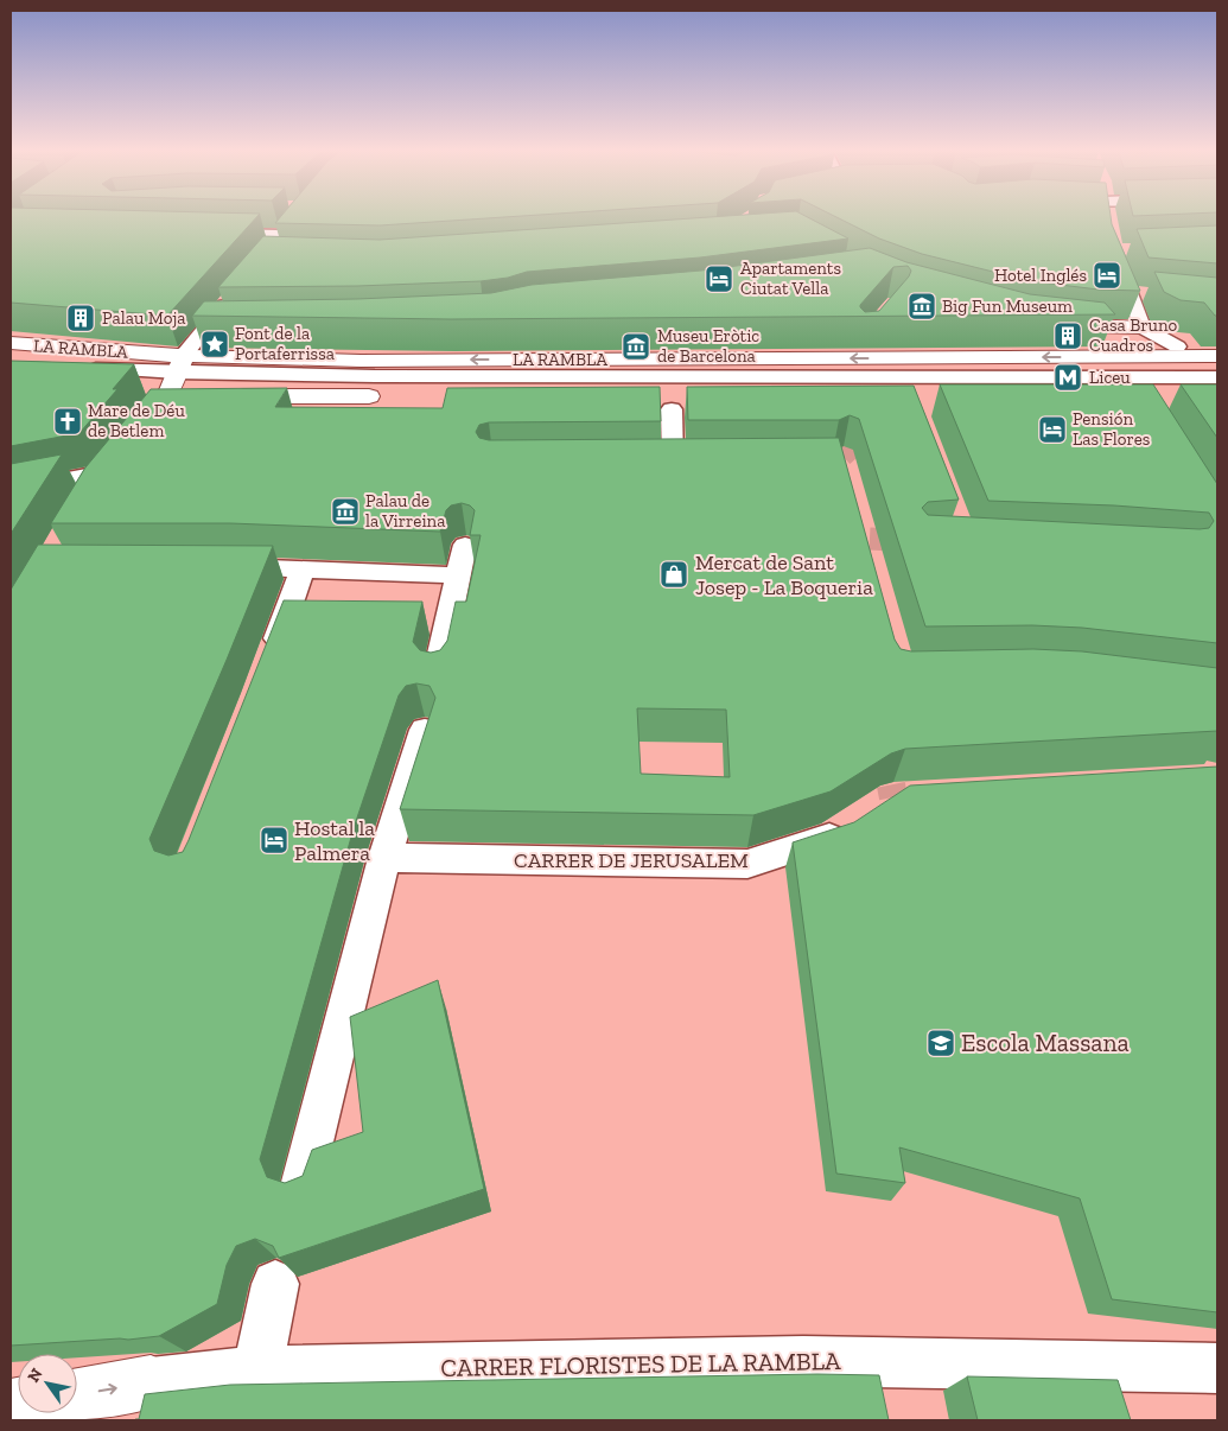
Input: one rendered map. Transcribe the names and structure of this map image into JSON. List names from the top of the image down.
{
  "streets": {
    "street": ["LA RAMBLA", "CARRER DE JERUSALEM", "CARRER FLORISTES DE LA RAMBLA"]
  },
  "places": {
    "hotel": [
      "Hotel Inglés",
      "Apartaments Ciutat Vella",
      "Pensión Las Flores",
      "Hostal la Palmera"
    ],
    "museum": ["Big Fun Museum", "Museu Eròtic de Barcelona", "Palau de la Virreina"],
    "building": ["Palau Moja", "Casa Bruno Cuadros"],
    "place": ["Font de la Portaferrissa"],
    "metro station": ["Liceu"],
    "church": ["Mare de Déu de Betlem"],
    "shop": ["Mercat de Sant Josep - La Boqueria"],
    "school or university": ["Escola Massana"]
  },
  "north": "top left"
}
